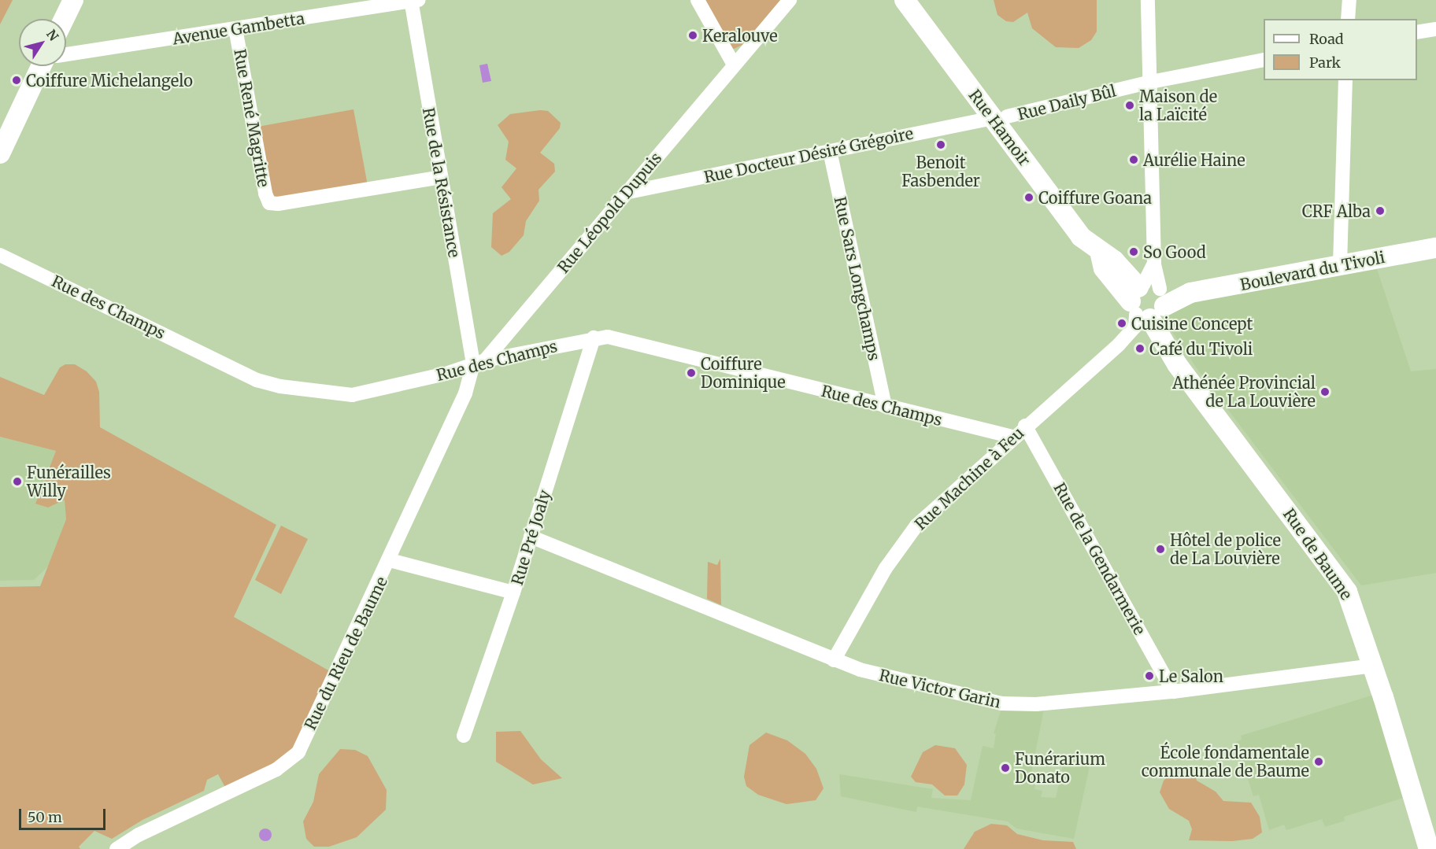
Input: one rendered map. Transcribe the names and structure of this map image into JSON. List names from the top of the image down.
{
  "streets": {
    "main road": ["Rue Hamoir", "Boulevard du Tivoli", "Rue de Baume"],
    "street": [
      "Avenue Gambetta",
      "Rue Daily Bûl",
      "Rue René Magritte",
      "Rue Docteur Désiré Grégoire",
      "Rue de la Résistance",
      "Rue Léopold Dupuis",
      "Rue Sars Longchamps",
      "Rue des Champs",
      "Rue Machine à Feu",
      "Rue Pré Joaly",
      "Rue de la Gendarmerie",
      "Rue du Rieu de Baume",
      "Rue Victor Garin"
    ]
  },
  "crossings": [
    ["Avenue Gambetta", "Rue René Magritte"],
    ["Avenue Gambetta", "Rue de la Résistance"],
    ["Rue Daily Bûl", "Rue Hamoir"],
    ["Rue Daily Bûl", "Rue Docteur Désiré Grégoire"],
    ["Rue René Magritte", "Rue de la Résistance"],
    ["Rue Hamoir", "Rue Docteur Désiré Grégoire"],
    ["Rue Hamoir", "Boulevard du Tivoli"],
    ["Rue Hamoir", "Rue Machine à Feu"],
    ["Rue Hamoir", "Rue de Baume"],
    ["Rue Docteur Désiré Grégoire", "Rue Léopold Dupuis"],
    ["Rue Docteur Désiré Grégoire", "Rue Sars Longchamps"],
    ["Rue de la Résistance", "Rue Léopold Dupuis"],
    ["Rue de la Résistance", "Rue des Champs"],
    ["Rue de la Résistance", "Rue du Rieu de Baume"],
    ["Rue Léopold Dupuis", "Rue des Champs"],
    ["Rue Léopold Dupuis", "Rue du Rieu de Baume"],
    ["Boulevard du Tivoli", "Rue Machine à Feu"],
    ["Boulevard du Tivoli", "Rue de Baume"],
    ["Rue Sars Longchamps", "Rue des Champs"],
    ["Rue des Champs", "Rue Machine à Feu"],
    ["Rue des Champs", "Rue Pré Joaly"],
    ["Rue des Champs", "Rue du Rieu de Baume"],
    ["Rue Machine à Feu", "Rue de Baume"],
    ["Rue Machine à Feu", "Rue de la Gendarmerie"],
    ["Rue Machine à Feu", "Rue Victor Garin"],
    ["Rue Pré Joaly", "Rue Victor Garin"],
    ["Rue de Baume", "Rue Victor Garin"],
    ["Rue de la Gendarmerie", "Rue Victor Garin"]
  ],
  "places": [
    "Keralouve",
    "Coiffure Michelangelo",
    "Maison de la Laïcité",
    "Benoit Fasbender",
    "Aurélie Haine",
    "Coiffure Goana",
    "CRF Alba",
    "So Good",
    "Cuisine Concept",
    "Café du Tivoli",
    "Coiffure Dominique",
    "Athénée Provincial de La Louvière",
    "Funérailles Willy",
    "Hôtel de police de La Louvière",
    "Le Salon",
    "École fondamentale communale de Baume",
    "Funérarium Donato"
  ],
  "legend": ["Road", "Park"],
  "scale_bar": "50 m",
  "north": "top right"
}
